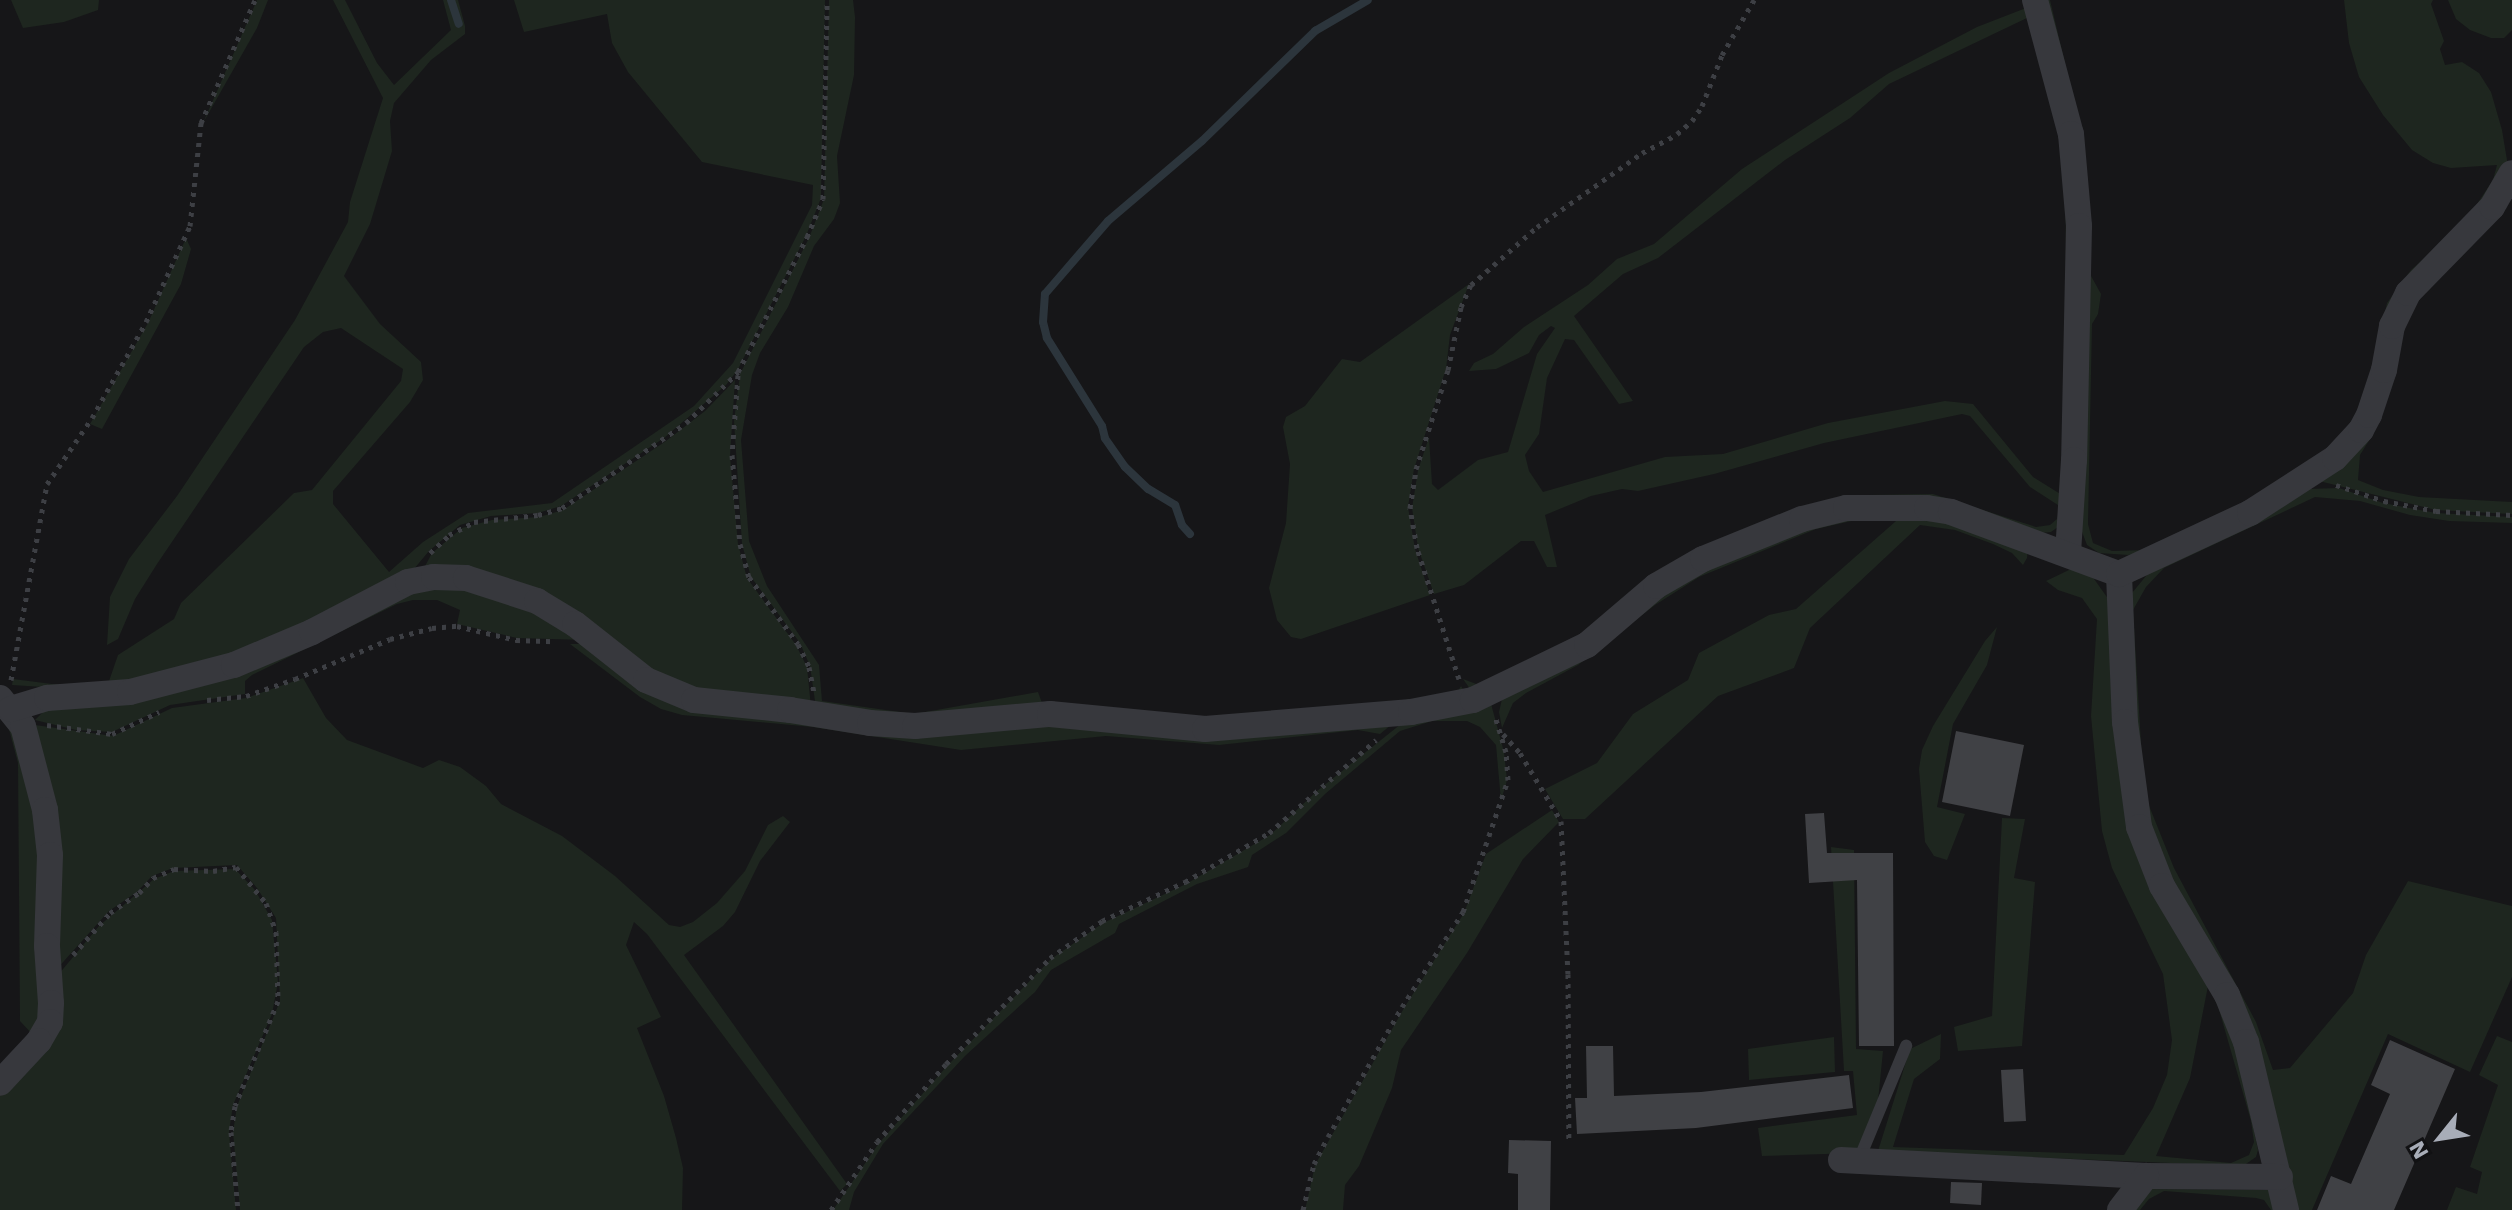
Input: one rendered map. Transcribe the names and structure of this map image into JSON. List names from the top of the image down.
{
  "north": "bottom left"
}
